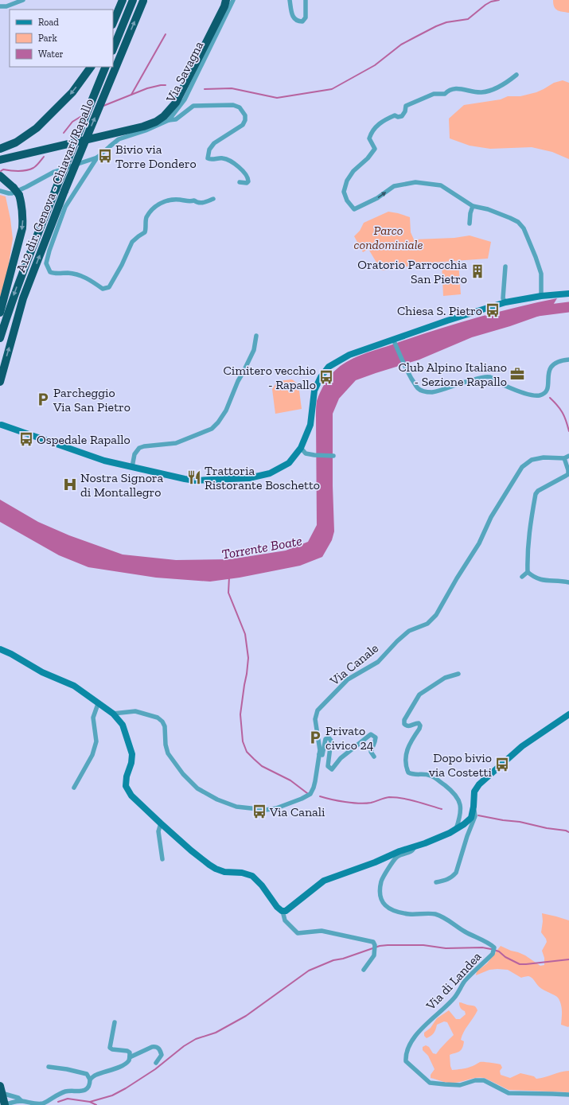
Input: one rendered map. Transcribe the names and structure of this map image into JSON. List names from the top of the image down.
{
  "streets": {
    "highway": ["A12 dir. Genova - Chiavari/Rapallo"],
    "street": ["Via Savagna", "Via Canale", "Via di Landea"]
  },
  "water": ["Torrente Boate"],
  "parks": ["Parco condominiale"],
  "places": {
    "bus stop": [
      "Bivio via Torre Dondero",
      "Chiesa S. Pietro",
      "Cimitero vecchio - Rapallo",
      "Ospedale Rapallo",
      "Dopo bivio via Costetti",
      "Via Canali"
    ],
    "building": ["Oratorio Parrocchia San Pietro"],
    "office": ["Club Alpino Italiano - Sezione Rapallo"],
    "parking": ["Parcheggio Via San Pietro", "Privato civico 24"],
    "restaurant": ["Trattoria Ristorante Boschetto"],
    "hospital": ["Nostra Signora di Montallegro"]
  },
  "legend": ["Road", "Park", "Water"]
}
